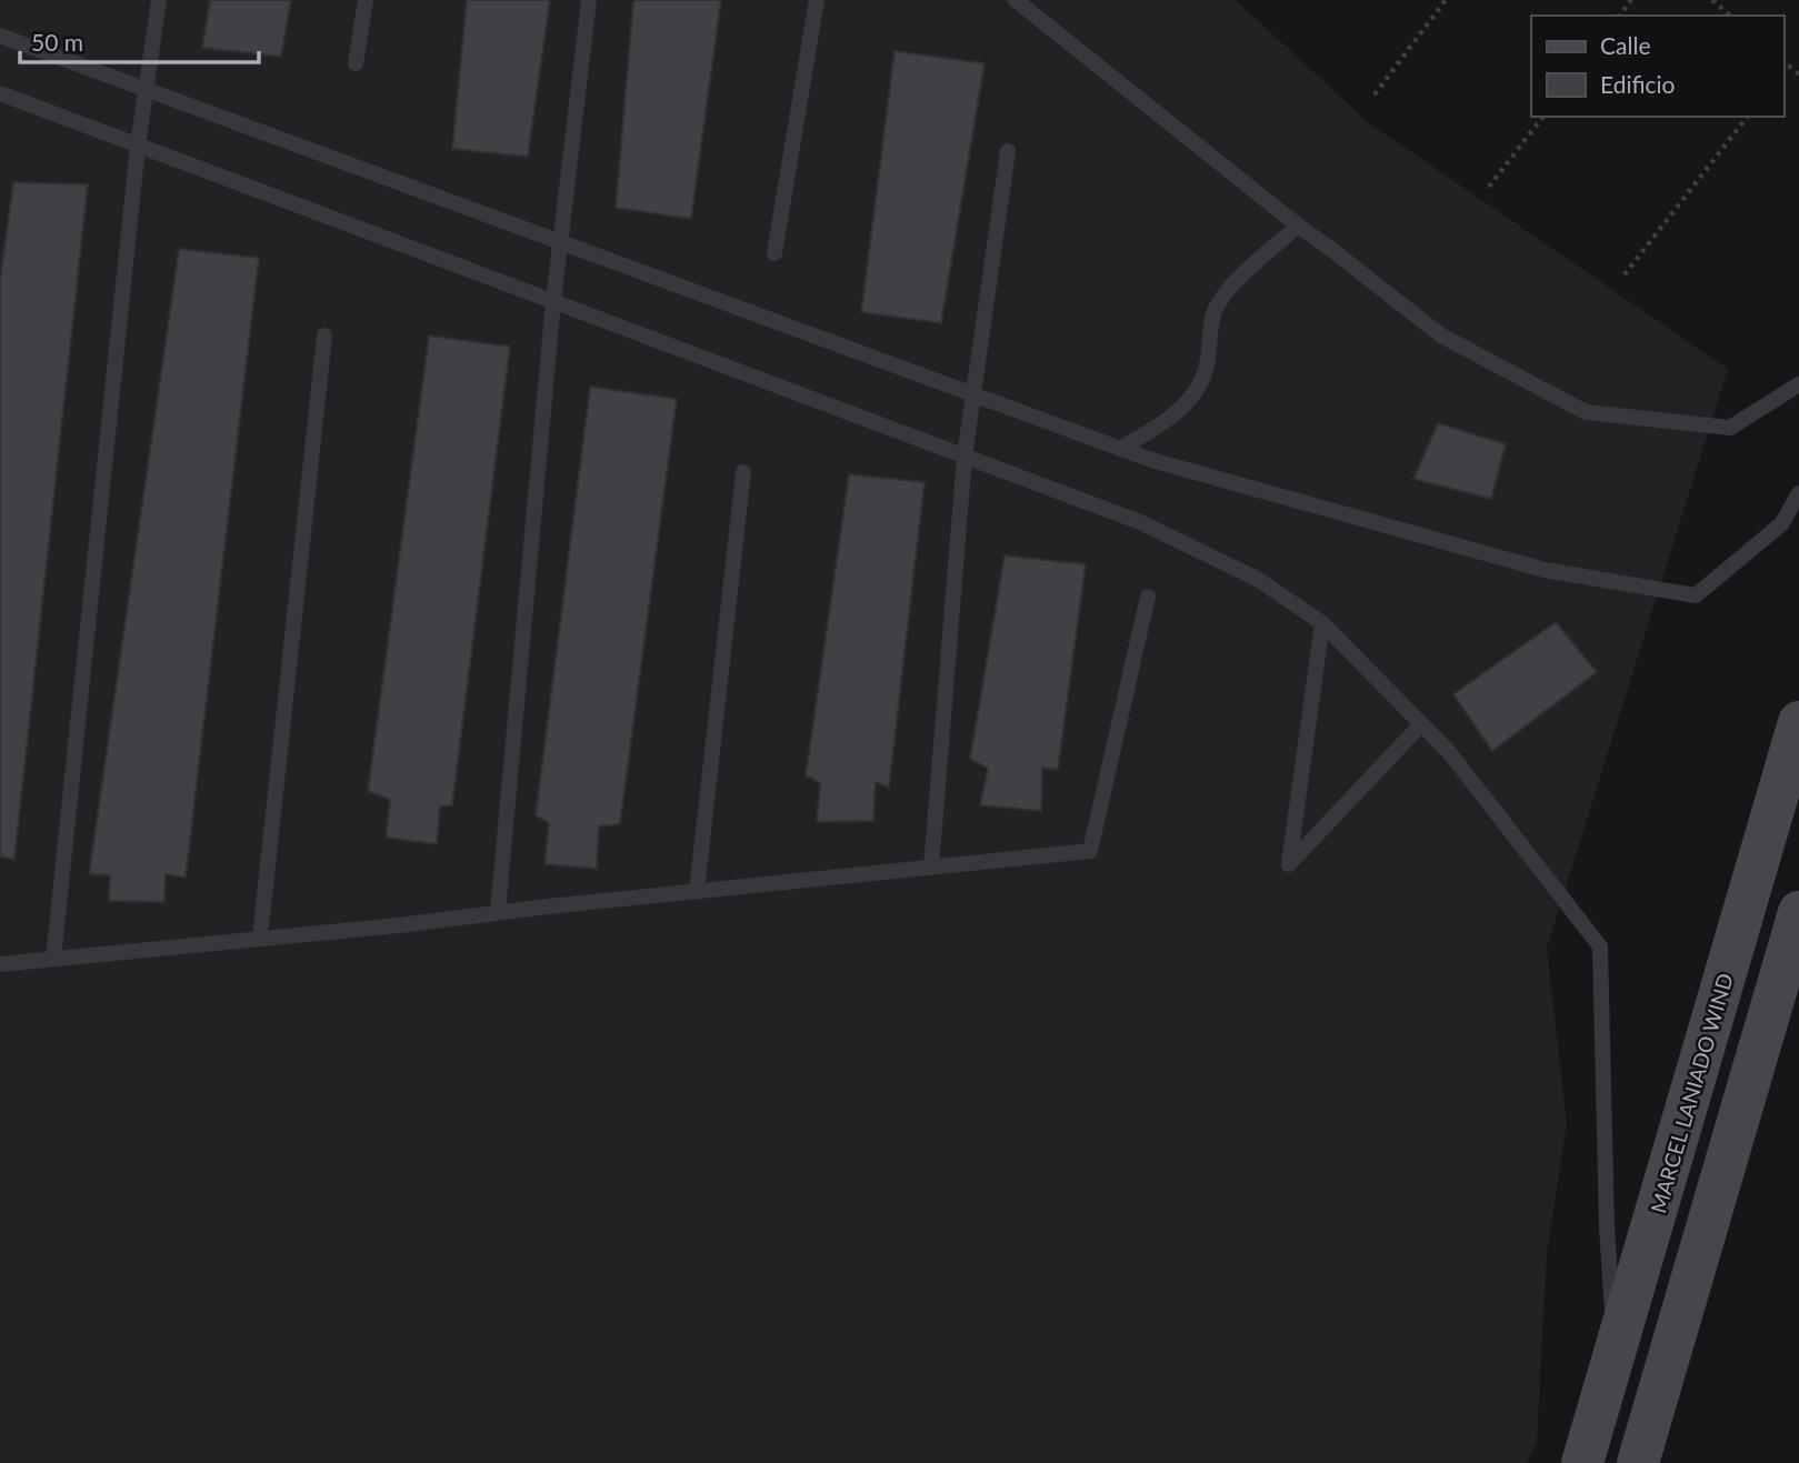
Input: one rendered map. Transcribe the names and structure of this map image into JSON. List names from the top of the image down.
{
  "streets": {
    "main road": ["MARCEL LANIADO WIND"]
  },
  "legend": ["Calle", "Edificio"],
  "scale_bar": "50 m"
}
